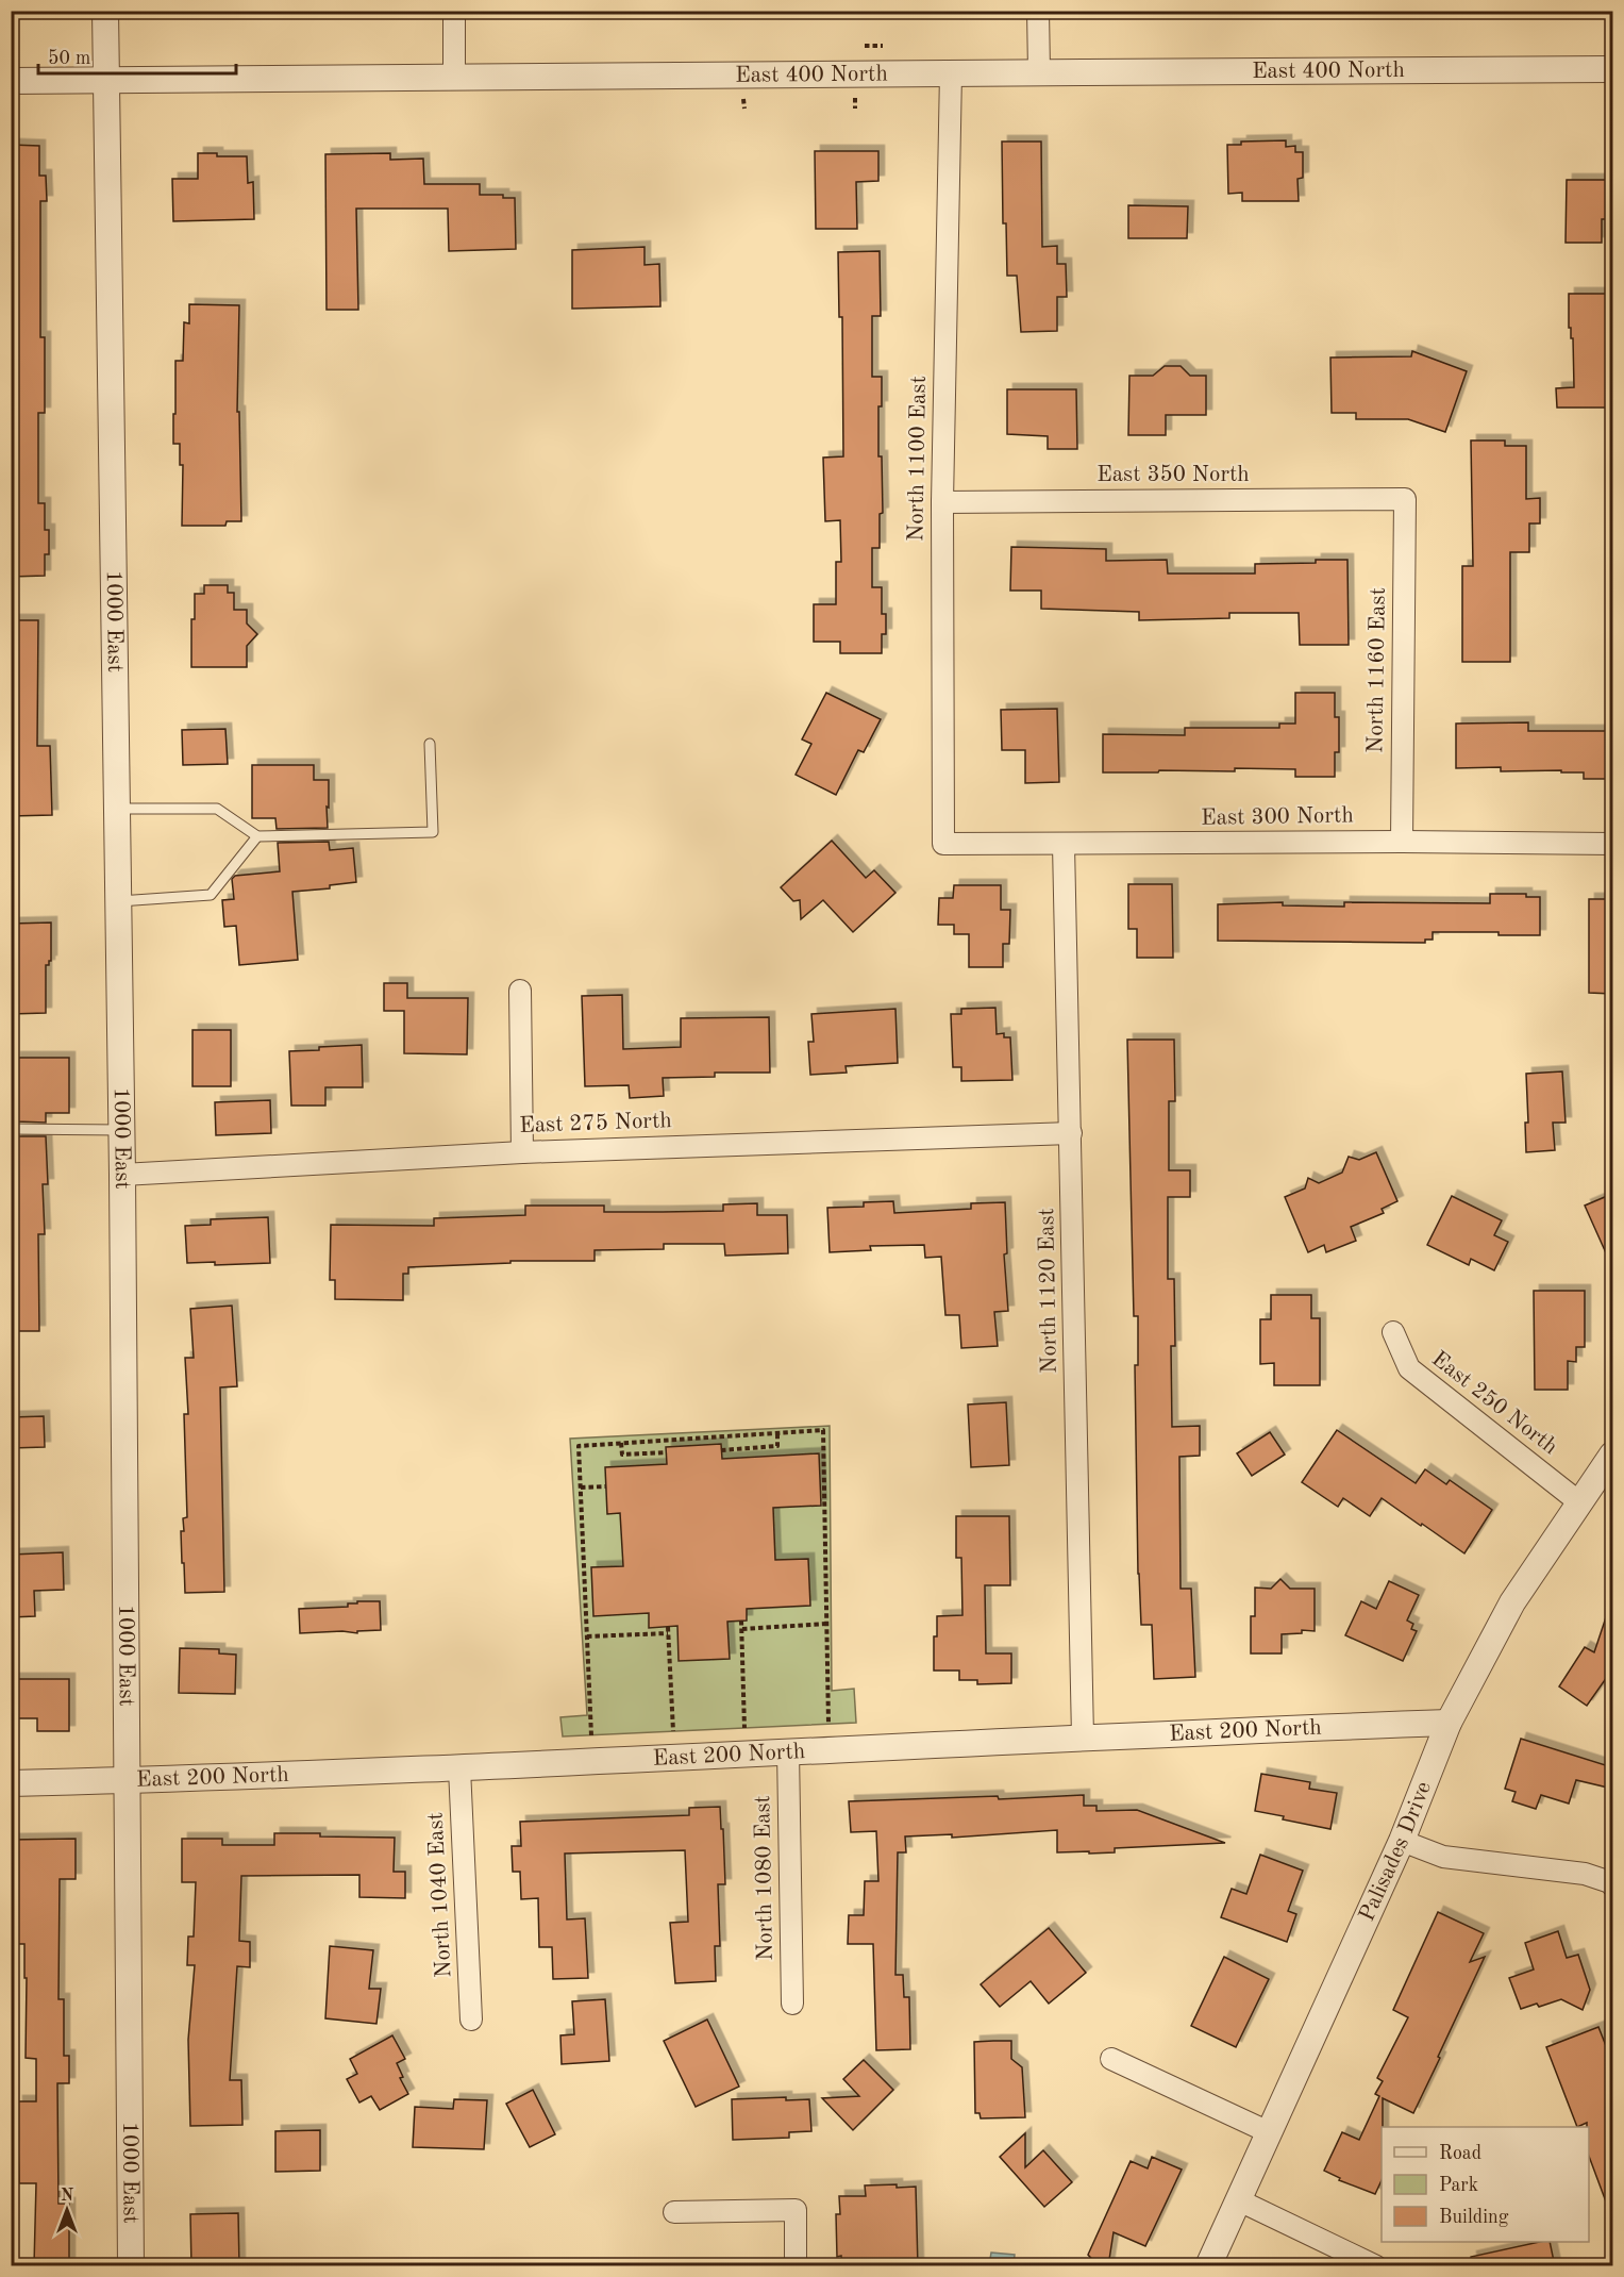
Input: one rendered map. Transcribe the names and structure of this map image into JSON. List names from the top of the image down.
{
  "streets": {
    "street": [
      "East 400 North",
      "North 1100 East",
      "East 350 North",
      "1000 East",
      "North 1160 East",
      "East 300 North",
      "East 275 North",
      "North 1120 East",
      "East 250 North",
      "East 200 North",
      "Palisades Drive",
      "North 1080 East",
      "North 1040 East"
    ]
  },
  "crossings": [
    ["East 400 North", "North 1100 East"],
    ["East 400 North", "1000 East"],
    ["North 1100 East", "East 350 North"],
    ["North 1100 East", "East 300 North"],
    ["East 350 North", "North 1160 East"],
    ["1000 East", "East 275 North"],
    ["1000 East", "East 200 North"],
    ["North 1160 East", "East 300 North"],
    ["East 300 North", "North 1120 East"],
    ["East 275 North", "North 1120 East"],
    ["North 1120 East", "East 200 North"],
    ["East 250 North", "Palisades Drive"],
    ["East 200 North", "Palisades Drive"],
    ["East 200 North", "North 1080 East"],
    ["East 200 North", "North 1040 East"]
  ],
  "legend": ["Road", "Park", "Building"],
  "scale_bar": "50 m",
  "north": "top"
}
